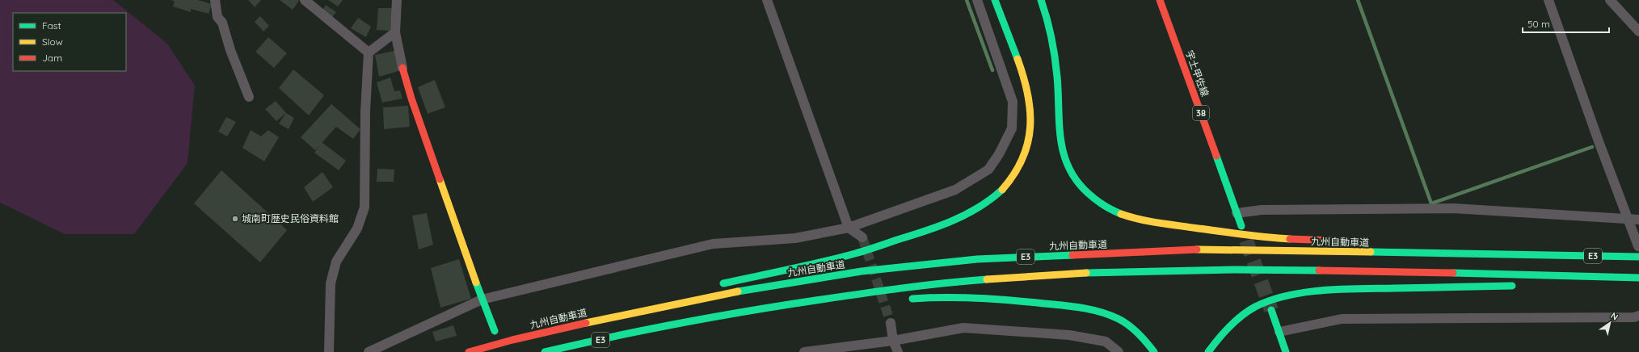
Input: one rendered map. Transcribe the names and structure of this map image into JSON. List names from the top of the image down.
{
  "streets": {
    "main road": [
      "宇土甲佐線",
      "38",
      "九州自動車道",
      "E3"
    ]
  },
  "places": ["城南町歴史民俗資料館"],
  "legend": ["Fast", "Slow", "Jam"],
  "scale_bar": "50 m",
  "north": "top right"
}
